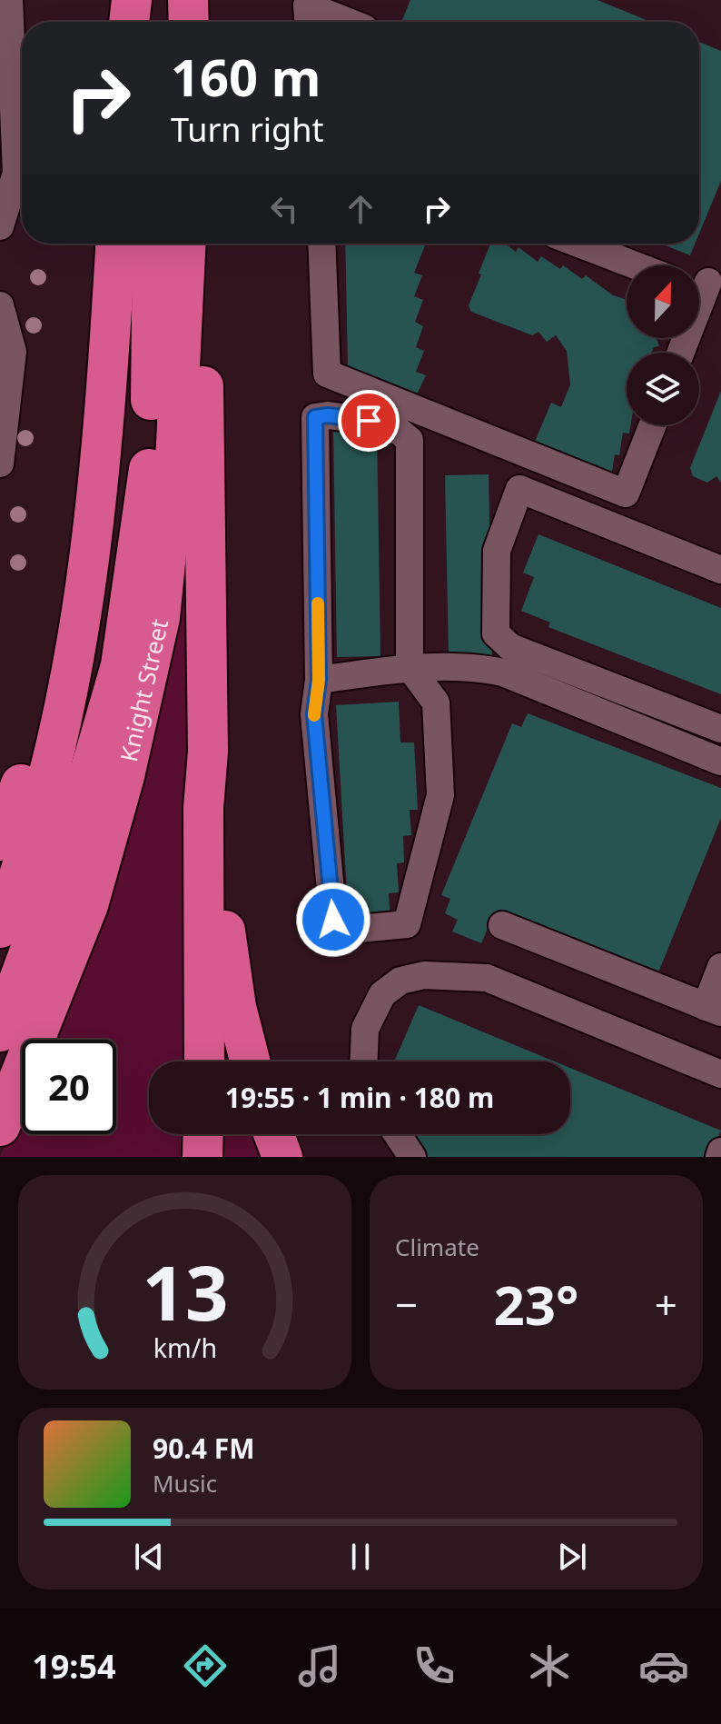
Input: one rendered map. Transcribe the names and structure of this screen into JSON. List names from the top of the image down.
{
  "streets": {
    "highway": ["Knight Street"]
  },
  "north": "top",
  "page": {
    "turn": ["160 m", "Turn right"],
    "limit": "20",
    "trip": "19:55 · 1 min · 180 m",
    "tile": "Climate",
    "heat": ["−", "23°", "+"],
    "song": ["90.4 FM", "Music"],
    "tabs": "19:54",
    "gauge": ["13", "km/h"]
  }
}
